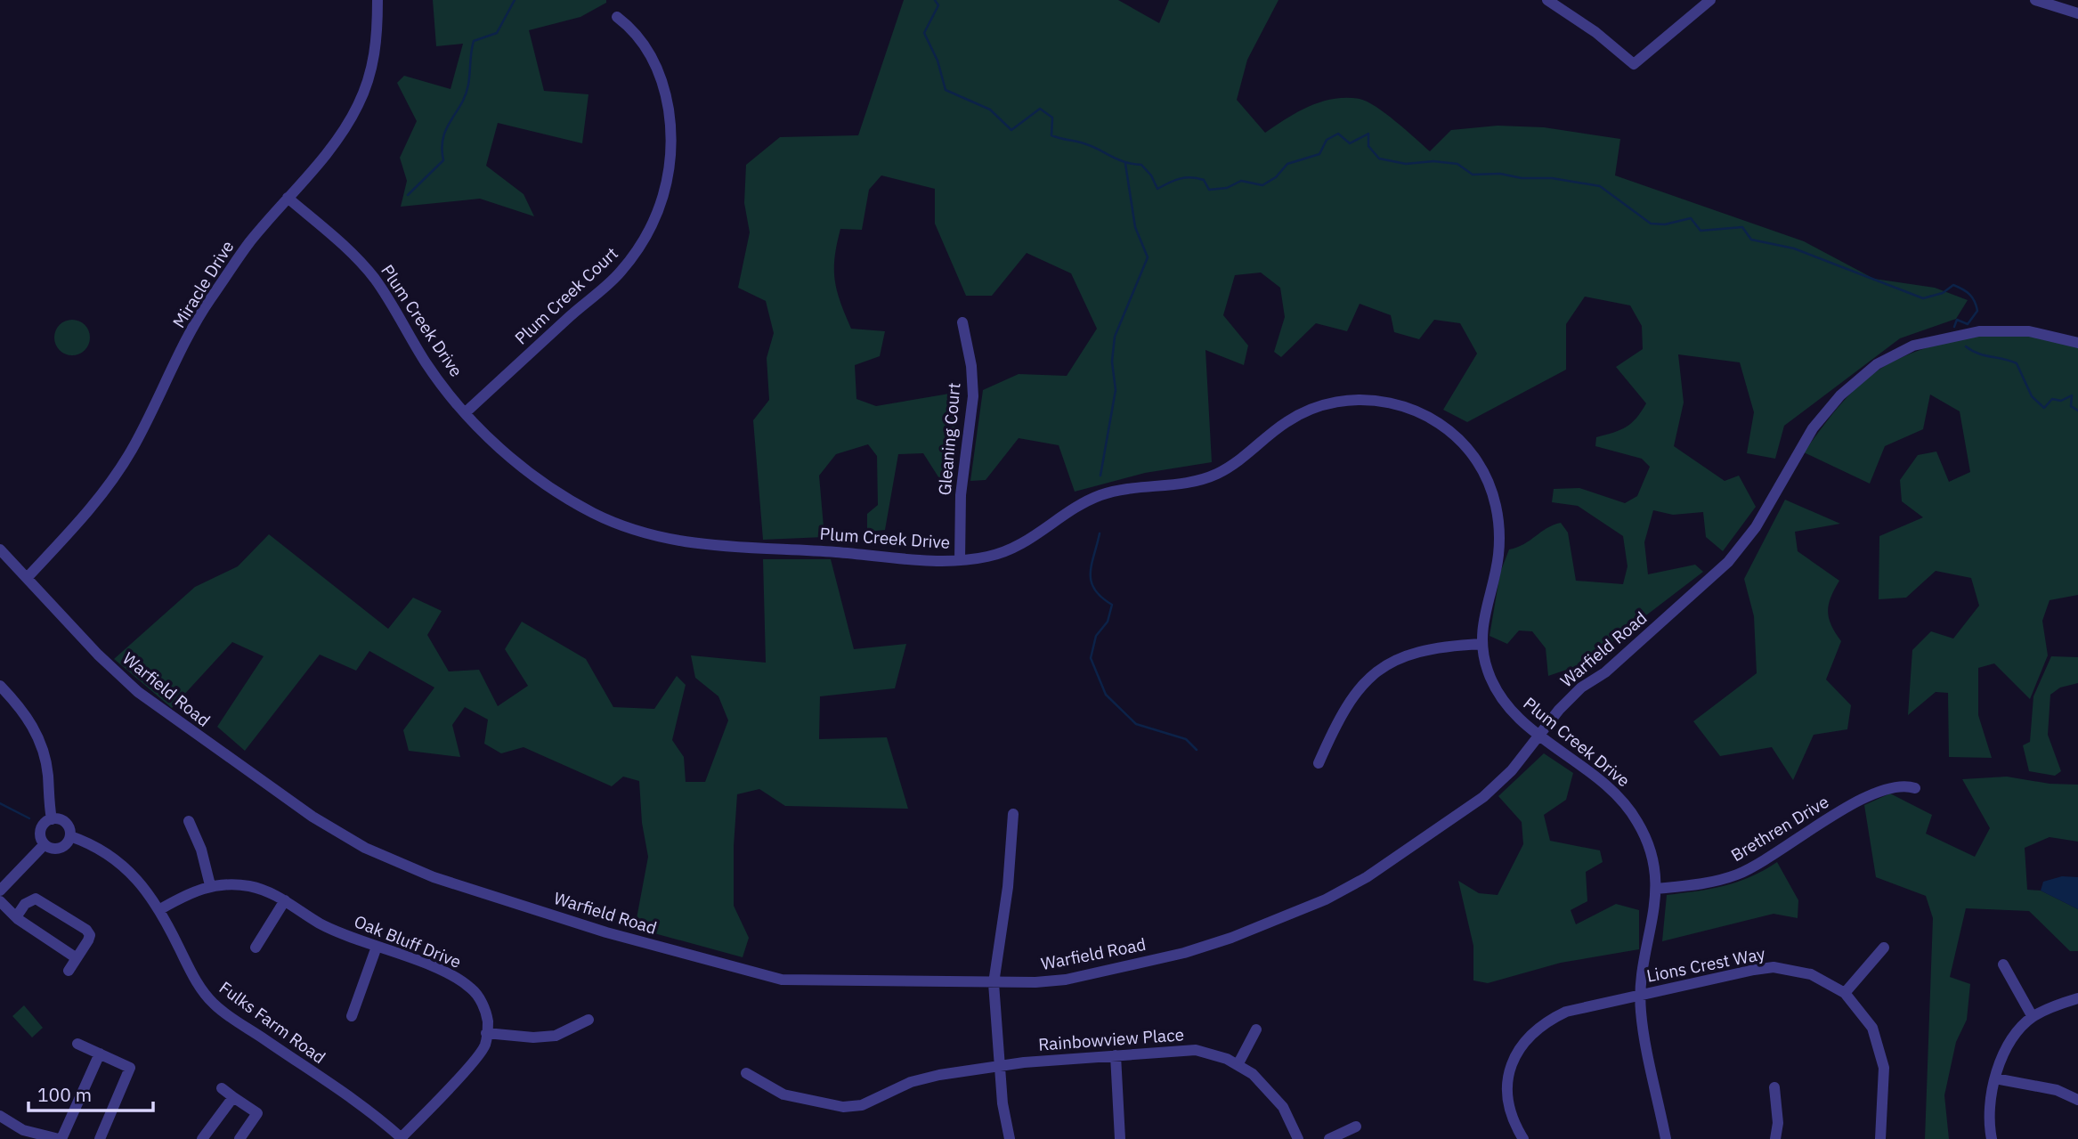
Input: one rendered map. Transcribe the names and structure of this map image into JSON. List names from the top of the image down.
{
  "streets": {
    "street": [
      "Miracle Drive",
      "Plum Creek Court",
      "Plum Creek Drive",
      "Gleaning Court",
      "Warfield Road",
      "Brethren Drive",
      "Oak Bluff Drive",
      "Lions Crest Way",
      "Fulks Farm Road",
      "Rainbowview Place"
    ]
  },
  "crossings": [
    ["Miracle Drive", "Plum Creek Drive"],
    ["Miracle Drive", "Warfield Road"],
    ["Plum Creek Court", "Plum Creek Drive"],
    ["Plum Creek Drive", "Gleaning Court"],
    ["Plum Creek Drive", "Warfield Road"],
    ["Plum Creek Drive", "Brethren Drive"],
    ["Plum Creek Drive", "Lions Crest Way"],
    ["Oak Bluff Drive", "Fulks Farm Road"]
  ],
  "scale_bar": "100 m"
}
